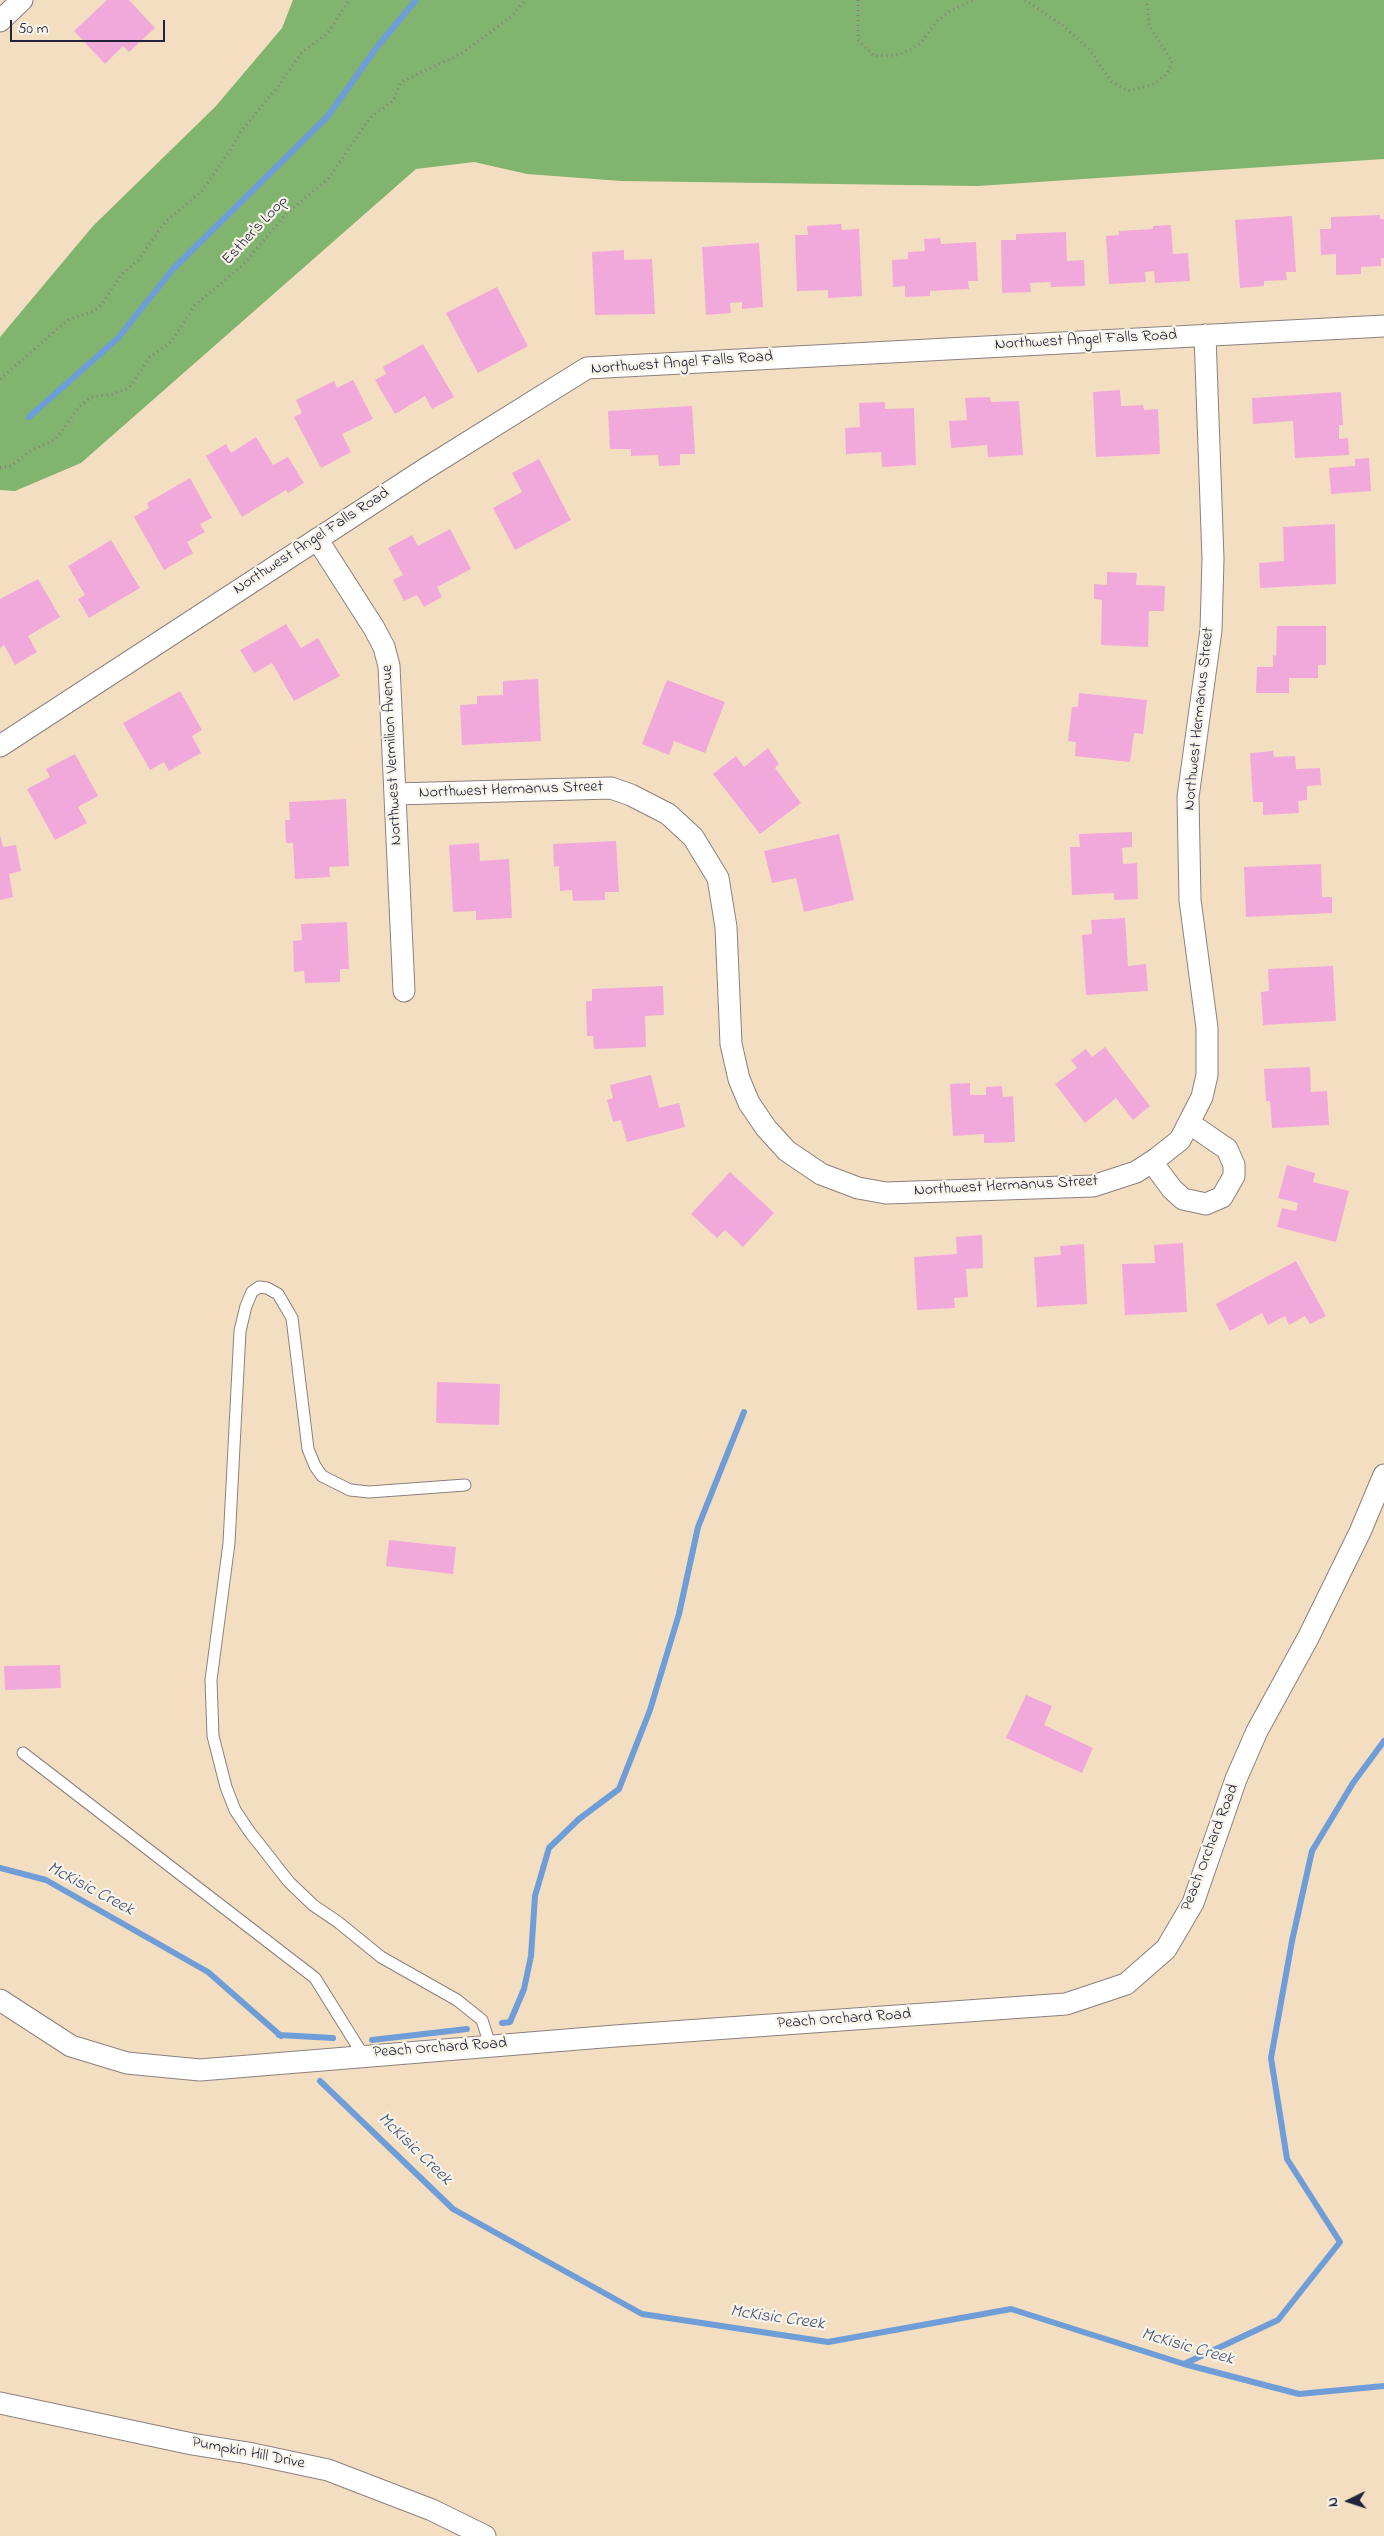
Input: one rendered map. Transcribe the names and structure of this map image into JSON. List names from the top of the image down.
{
  "streets": {
    "street": [
      "Northwest Angel Falls Road",
      "Northwest Hermanus Street",
      "Northwest Vermilion Avenue",
      "Peach Orchard Road",
      "Pumpkin Hill Drive"
    ],
    "path": ["Esther's Loop"]
  },
  "crossings": [
    ["Northwest Angel Falls Road", "Northwest Hermanus Street"],
    ["Northwest Angel Falls Road", "Northwest Vermilion Avenue"],
    ["Northwest Hermanus Street", "Northwest Vermilion Avenue"]
  ],
  "water": ["McKisic Creek"],
  "scale_bar": "50 m",
  "north": "left"
}
